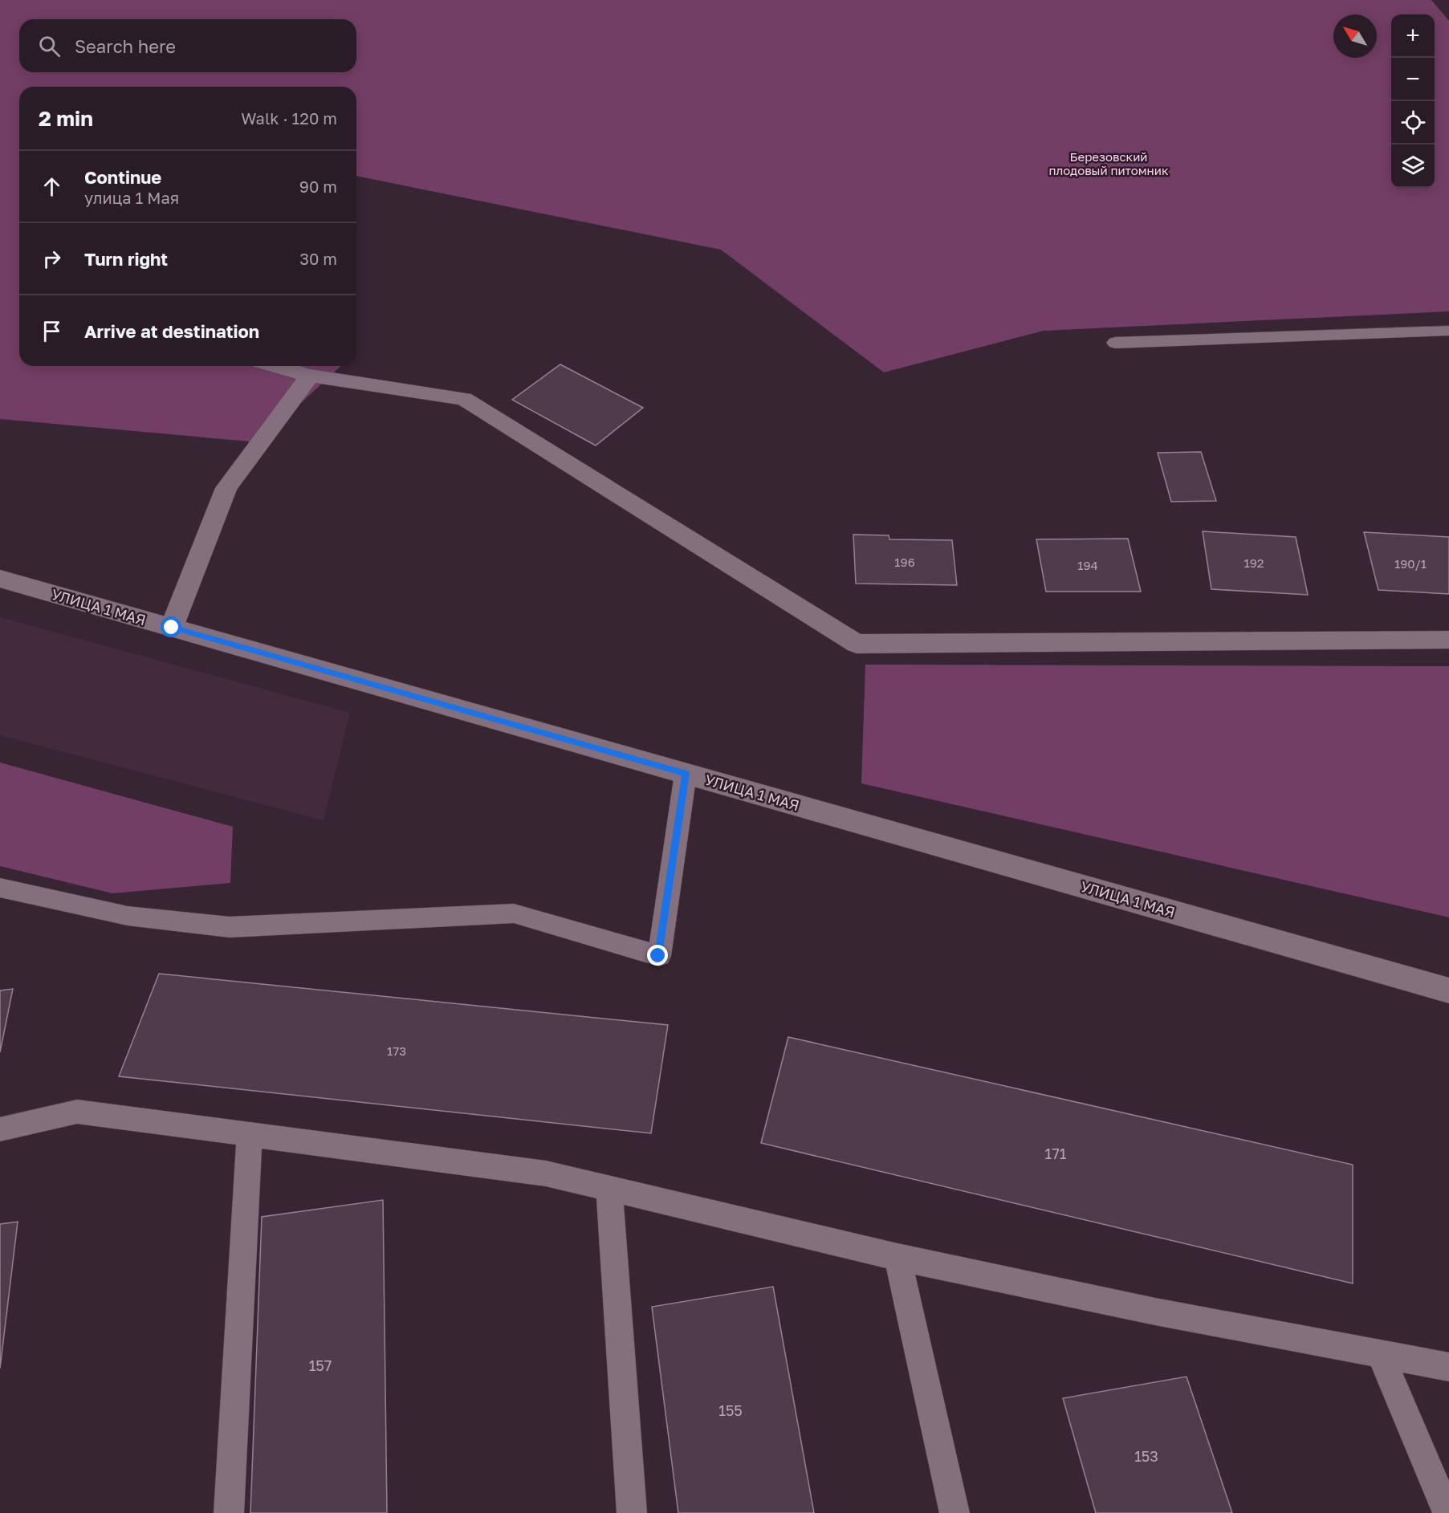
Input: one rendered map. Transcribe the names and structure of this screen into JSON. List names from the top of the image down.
{
  "streets": {
    "street": ["УЛИЦА 1 МАЯ"]
  },
  "parks": ["Березовский плодовый питомник"],
  "house_numbers": [
    "196",
    "192",
    "190/1",
    "194",
    "173",
    "171",
    "157",
    "155",
    "153"
  ],
  "north": "top left",
  "page": {
    "map_buttons": ["+", "−"],
    "search": "Search here",
    "heading": ["2 min", "Walk · 120 m"],
    "list": [
      ["Continue", "улица 1 Мая", "90 m"],
      ["Turn right", "30 m"],
      "Arrive at destination"
    ]
  }
}
